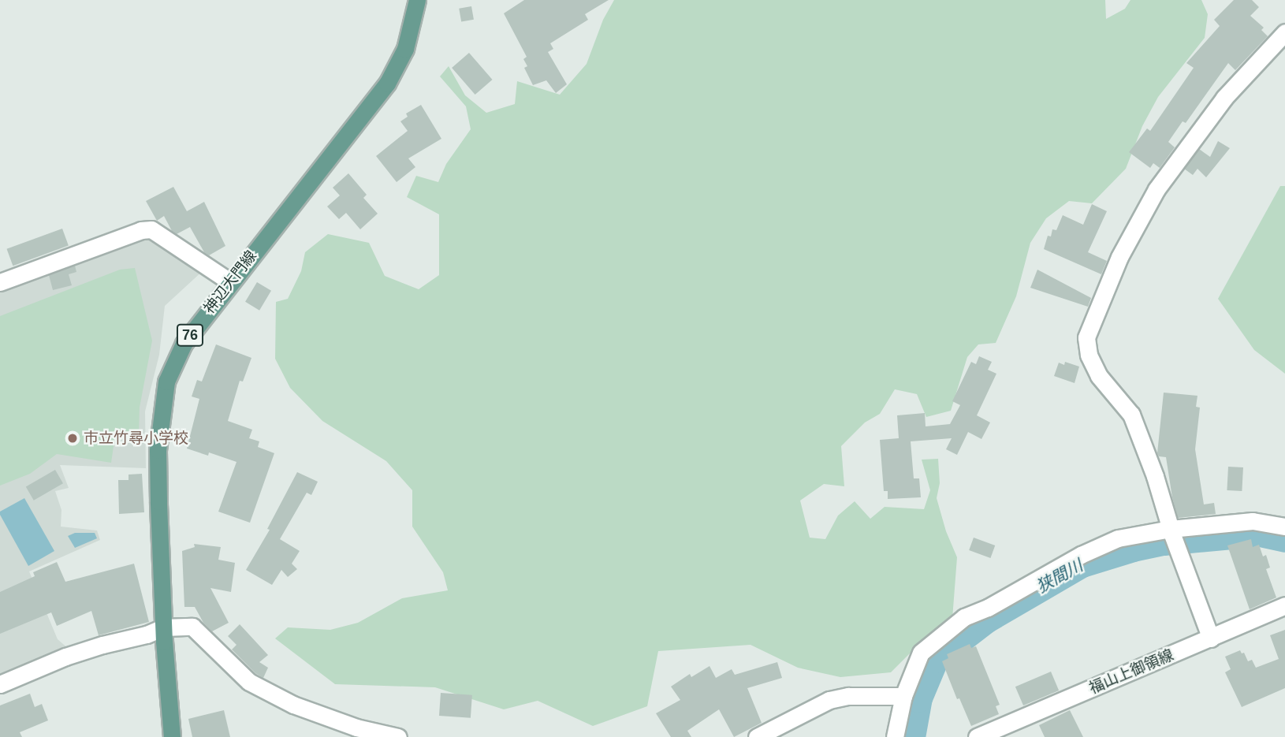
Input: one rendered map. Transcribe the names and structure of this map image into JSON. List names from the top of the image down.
{
  "streets": {
    "main road": ["神辺大門線", "76"],
    "street": ["福山上御領線"]
  },
  "water": ["狭間川"],
  "places": ["市立竹尋小学校"]
}
